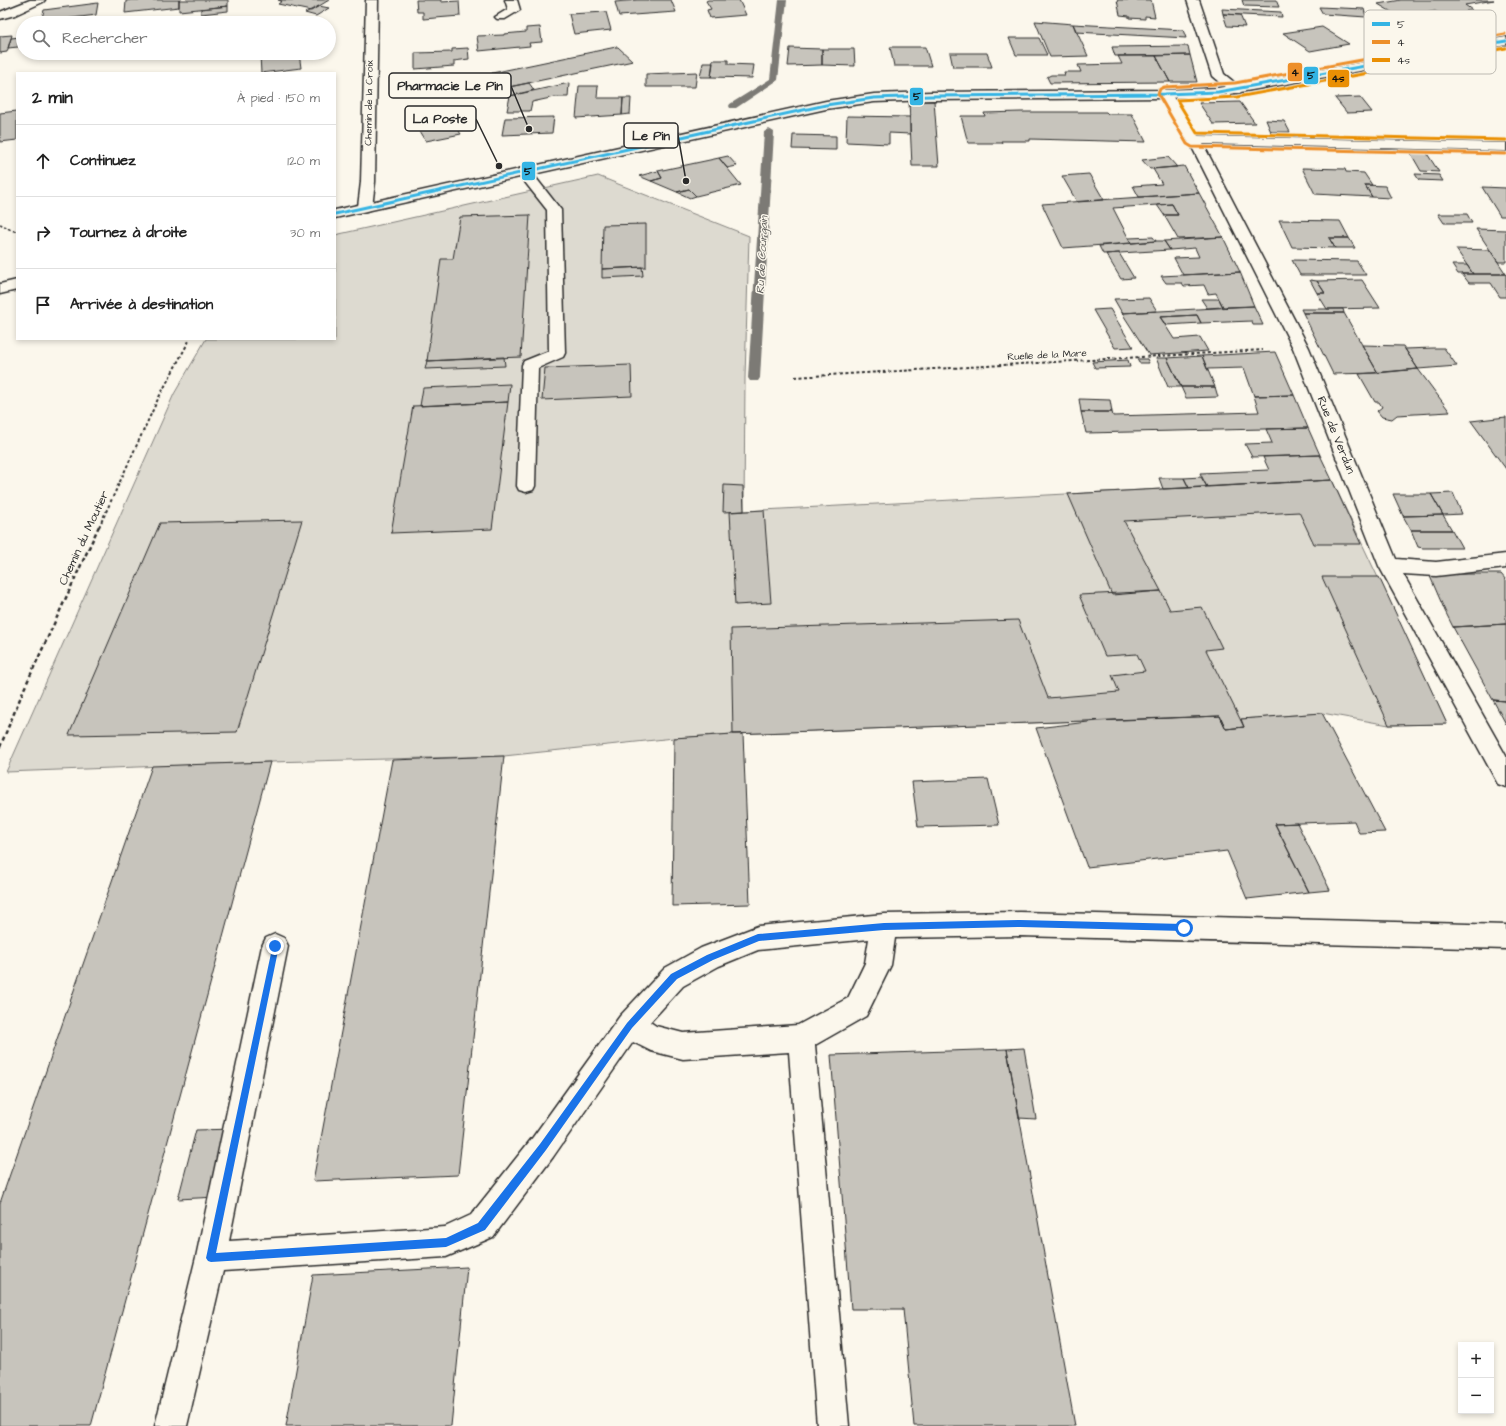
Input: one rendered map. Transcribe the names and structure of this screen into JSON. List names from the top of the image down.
{
  "streets": {
    "street": ["Chemin de la Croix", "Rue de Verdun"],
    "path": ["Ruelle de la Mare", "Chemin du Moutier"]
  },
  "crossings": [
    ["Ruelle de la Mare", "Rue de Verdun"]
  ],
  "water": ["Ru de Courgain"],
  "places": ["Pharmacie Le Pin", "La Poste", "Le Pin"],
  "lines": ["transit line 4", "transit line 5", "transit line 4s"],
  "legend": ["5", "4", "4s"],
  "page": {
    "search": "Rechercher",
    "heading": ["2 min", "À pied · 150 m"],
    "list": [
      ["Continuez", "120 m"],
      ["Tournez à droite", "30 m"],
      "Arrivée à destination"
    ],
    "map_buttons": ["+", "−"]
  }
}
